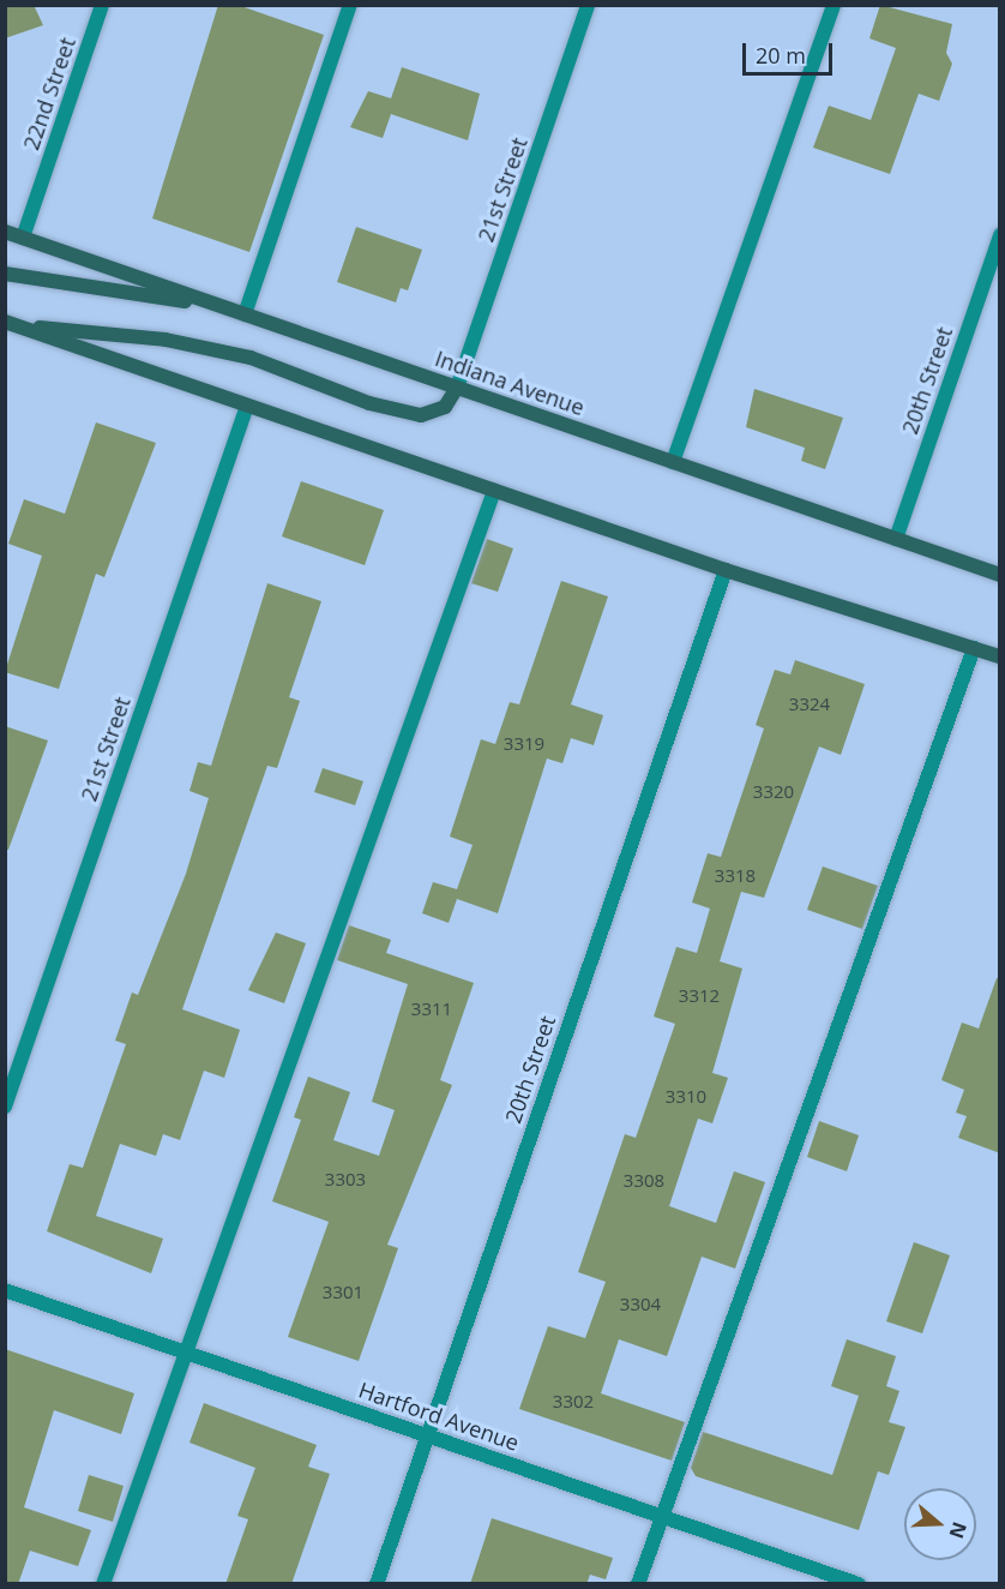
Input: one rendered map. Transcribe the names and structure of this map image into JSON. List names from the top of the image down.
{
  "streets": {
    "main road": ["Indiana Avenue"],
    "street": [
      "22nd Street",
      "21st Street",
      "20th Street",
      "Hartford Avenue"
    ]
  },
  "crossings": [
    ["22nd Street", "Indiana Avenue"],
    ["21st Street", "Indiana Avenue"],
    ["20th Street", "Indiana Avenue"],
    ["20th Street", "Hartford Avenue"]
  ],
  "house_numbers": [
    "3324",
    "3319",
    "3320",
    "3318",
    "3312",
    "3311",
    "3310",
    "3303",
    "3308",
    "3301",
    "3304",
    "3302"
  ],
  "scale_bar": "20 m",
  "north": "right"
}
